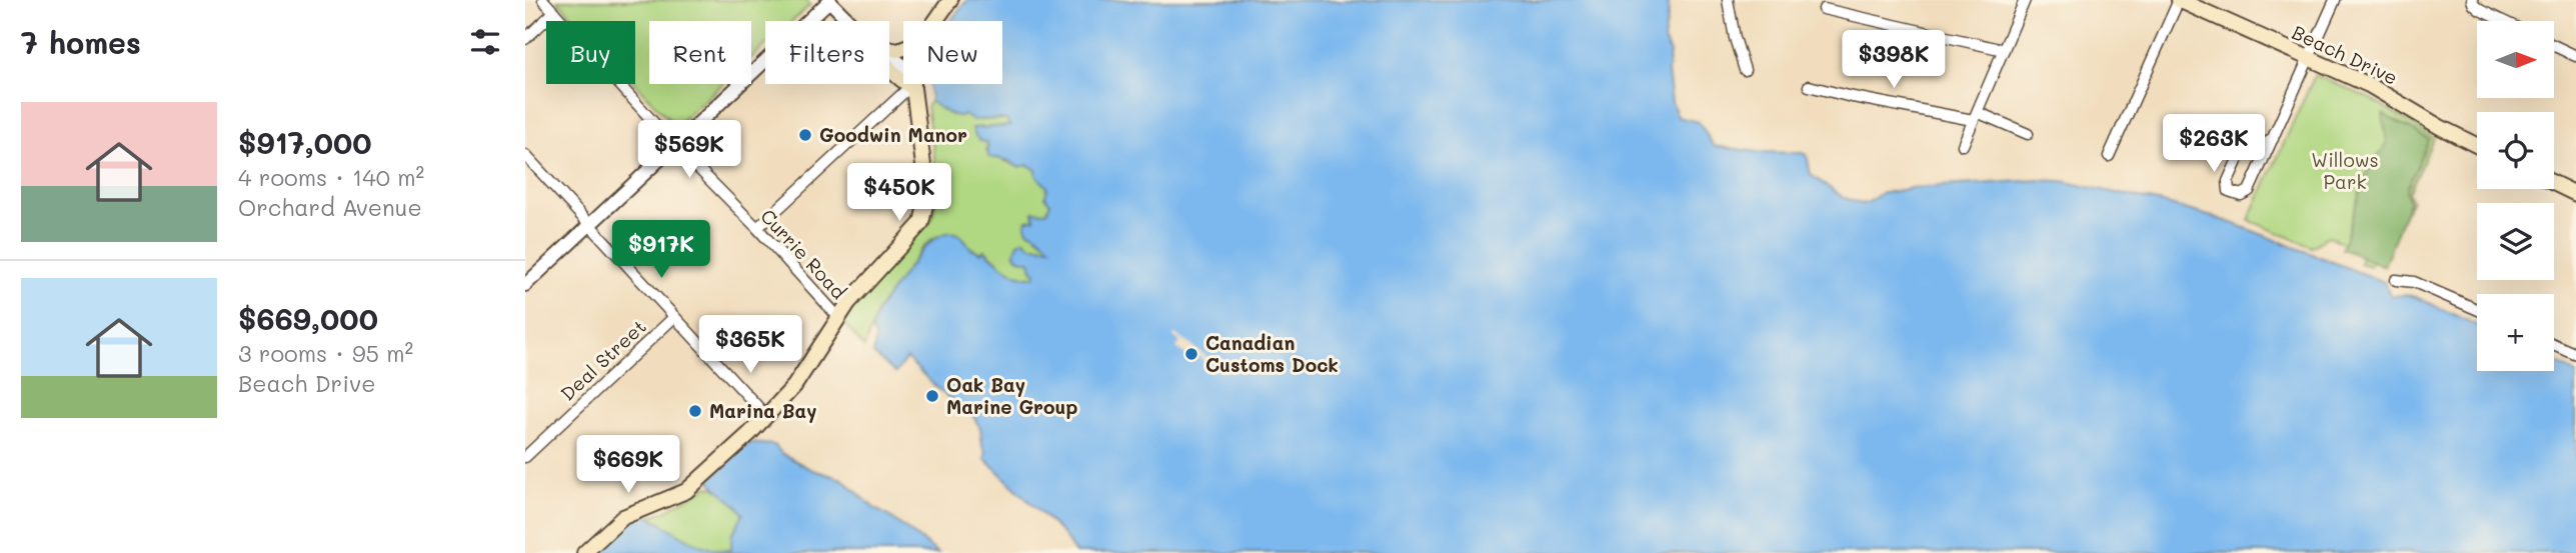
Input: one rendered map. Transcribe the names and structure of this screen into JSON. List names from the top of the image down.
{
  "streets": {
    "main road": ["Beach Drive"],
    "street": ["Currie Road", "Deal Street"]
  },
  "parks": ["Willows Park"],
  "places": [
    "Goodwin Manor",
    "Canadian Customs Dock",
    "Oak Bay Marine Group",
    "Marina Bay"
  ],
  "north": "right",
  "page": {
    "heading": "7 homes",
    "map_buttons": "+",
    "chip": [
      "Buy",
      "Rent",
      "Filters",
      "New"
    ],
    "price": [
      "$398K",
      "$263K",
      "$569K",
      "$450K",
      "$917K",
      "$365K",
      "$669K"
    ],
    "list": [
      {
        "name": "$917,000",
        "note": "4 rooms · 140 m² · Orchard Avenue"
      },
      {
        "name": "$669,000",
        "note": "3 rooms · 95 m² · Beach Drive"
      }
    ]
  }
}
